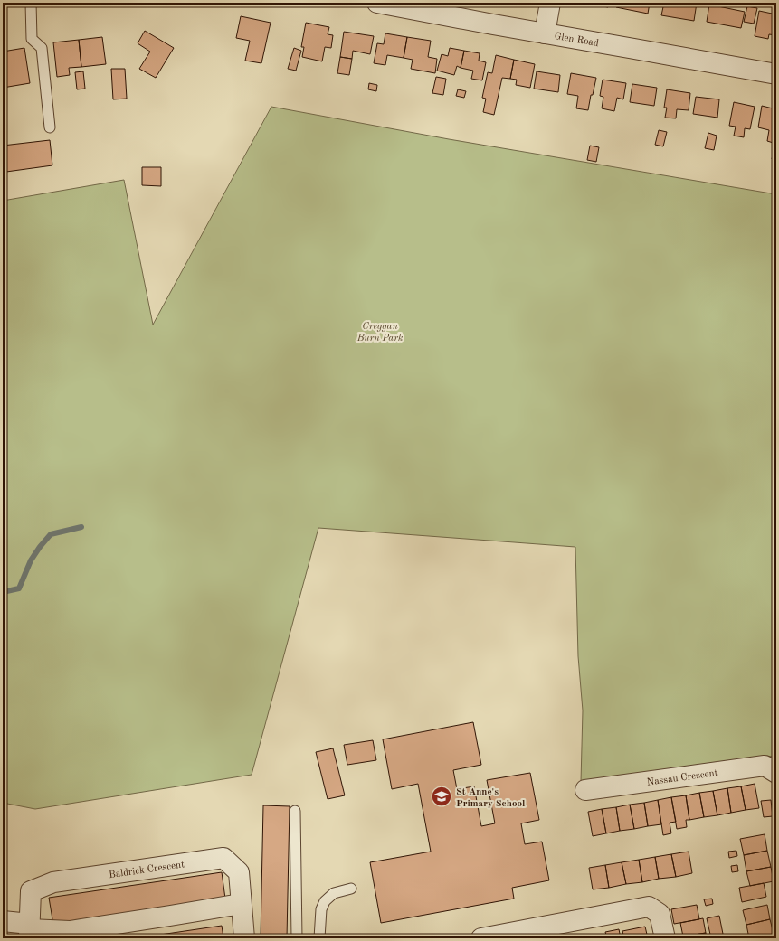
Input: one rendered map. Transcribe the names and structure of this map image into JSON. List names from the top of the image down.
{
  "streets": {
    "street": ["Glen Road", "Nassau Crescent", "Baldrick Crescent"]
  },
  "parks": ["Creggan Burn Park"],
  "places": {
    "school or university": ["St Anne's Primary School"]
  }
}
